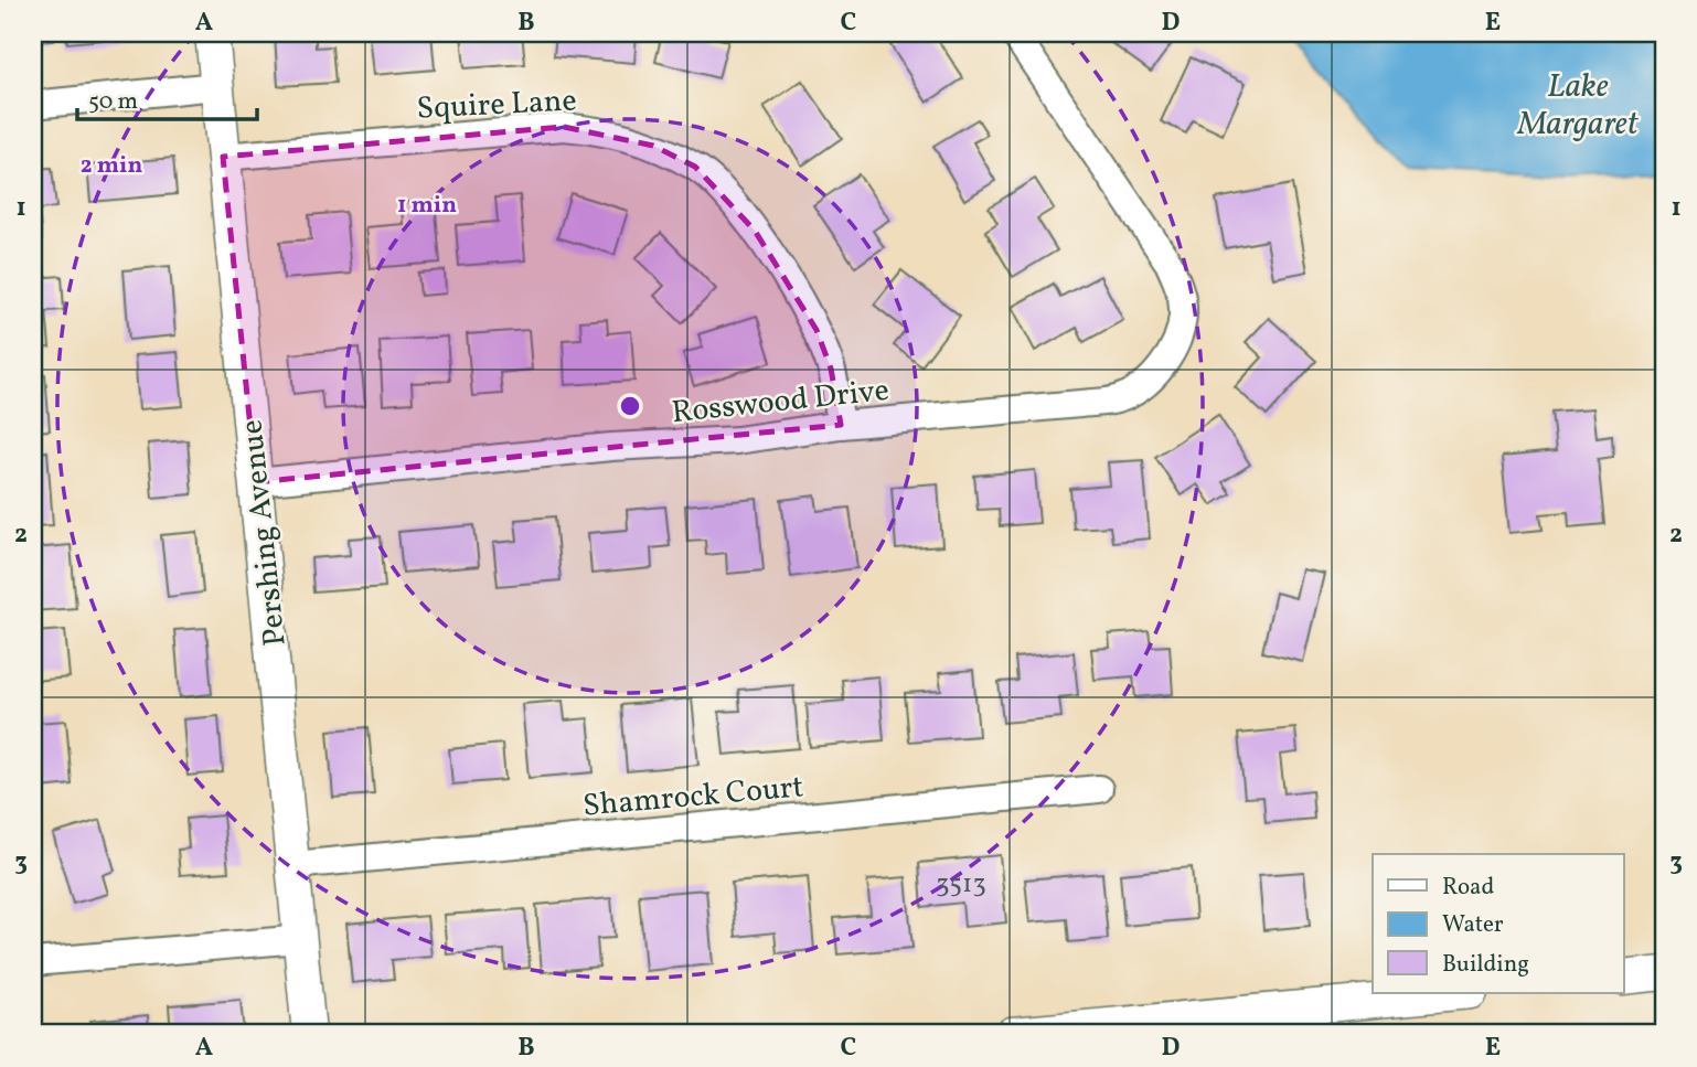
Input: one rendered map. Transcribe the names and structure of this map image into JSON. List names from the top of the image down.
{
  "streets": {
    "street": [
      "Squire Lane",
      "Rosswood Drive",
      "Pershing Avenue",
      "Shamrock Court"
    ]
  },
  "crossings": [
    ["Squire Lane", "Rosswood Drive"],
    ["Squire Lane", "Pershing Avenue"],
    ["Rosswood Drive", "Pershing Avenue"],
    ["Pershing Avenue", "Shamrock Court"]
  ],
  "water": ["Lake Margaret"],
  "house_numbers": ["3513"],
  "legend": ["Road", "Water", "Building"],
  "scale_bar": "50 m",
  "grid": {
    "columns": [
      "A",
      "B",
      "C",
      "D",
      "E"
    ],
    "rows": ["1", "2", "3"]
  },
  "rings": ["2 min", "1 min"]
}
